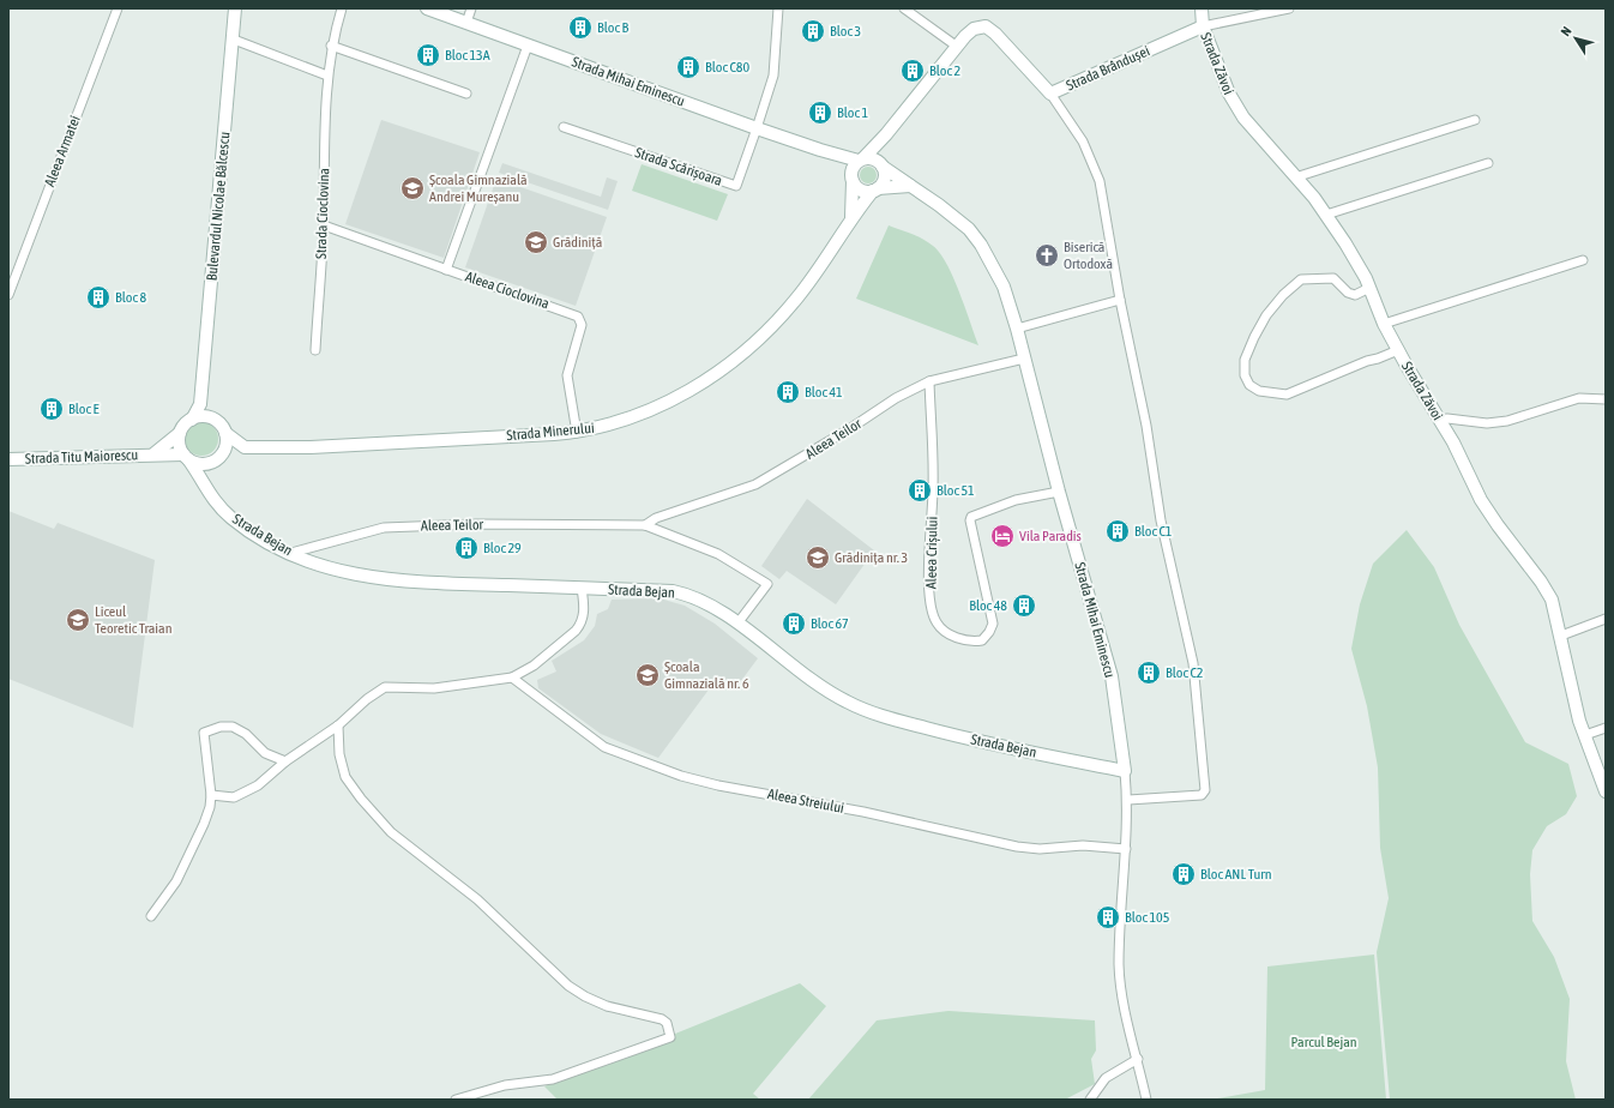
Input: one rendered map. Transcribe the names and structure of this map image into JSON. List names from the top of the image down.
{
  "streets": {
    "street": [
      "Strada Zăvoi",
      "Strada Brândușei",
      "Strada Mihai Eminescu",
      "Aleea Armatei",
      "Strada Scărișoara",
      "Bulevardul Nicolae Bălcescu",
      "Strada Cioclovina",
      "Aleea Cioclovina",
      "Strada Minerului",
      "Aleea Teilor",
      "Strada Titu Maiorescu",
      "Strada Bejan",
      "Aleea Crișului",
      "Aleea Streiului"
    ]
  },
  "crossings": [
    ["Strada Zăvoi", "Strada Brândușei"],
    ["Strada Brândușei", "Strada Mihai Eminescu"],
    ["Strada Brândușei", "Strada Minerului"],
    ["Strada Mihai Eminescu", "Strada Scărișoara"],
    ["Strada Mihai Eminescu", "Strada Minerului"],
    ["Strada Mihai Eminescu", "Aleea Teilor"],
    ["Strada Mihai Eminescu", "Strada Bejan"],
    ["Strada Mihai Eminescu", "Aleea Crișului"],
    ["Strada Mihai Eminescu", "Aleea Streiului"],
    ["Strada Cioclovina", "Aleea Cioclovina"],
    ["Aleea Cioclovina", "Strada Minerului"],
    ["Aleea Teilor", "Strada Bejan"],
    ["Aleea Teilor", "Aleea Crișului"]
  ],
  "parks": ["Parcul Bejan"],
  "places": {
    "building": [
      "Bloc B",
      "Bloc 3",
      "Bloc 13A",
      "Bloc C80",
      "Bloc 2",
      "Bloc 1",
      "Bloc 8",
      "Bloc 41",
      "Bloc E",
      "Bloc 51",
      "Bloc C1",
      "Bloc 29",
      "Bloc 48",
      "Bloc 67",
      "Bloc C2",
      "Bloc ANL Turn",
      "Bloc 105"
    ],
    "school or university": [
      "Școala Gimnazială Andrei Mureșanu",
      "Grădiniță",
      "Grădinița nr. 3",
      "Liceul Teoretic Traian",
      "Școala Gimnazială nr. 6"
    ],
    "church": ["Biserică Ortodoxă"],
    "hotel": ["Vila Paradis"]
  },
  "north": "top left"
}
